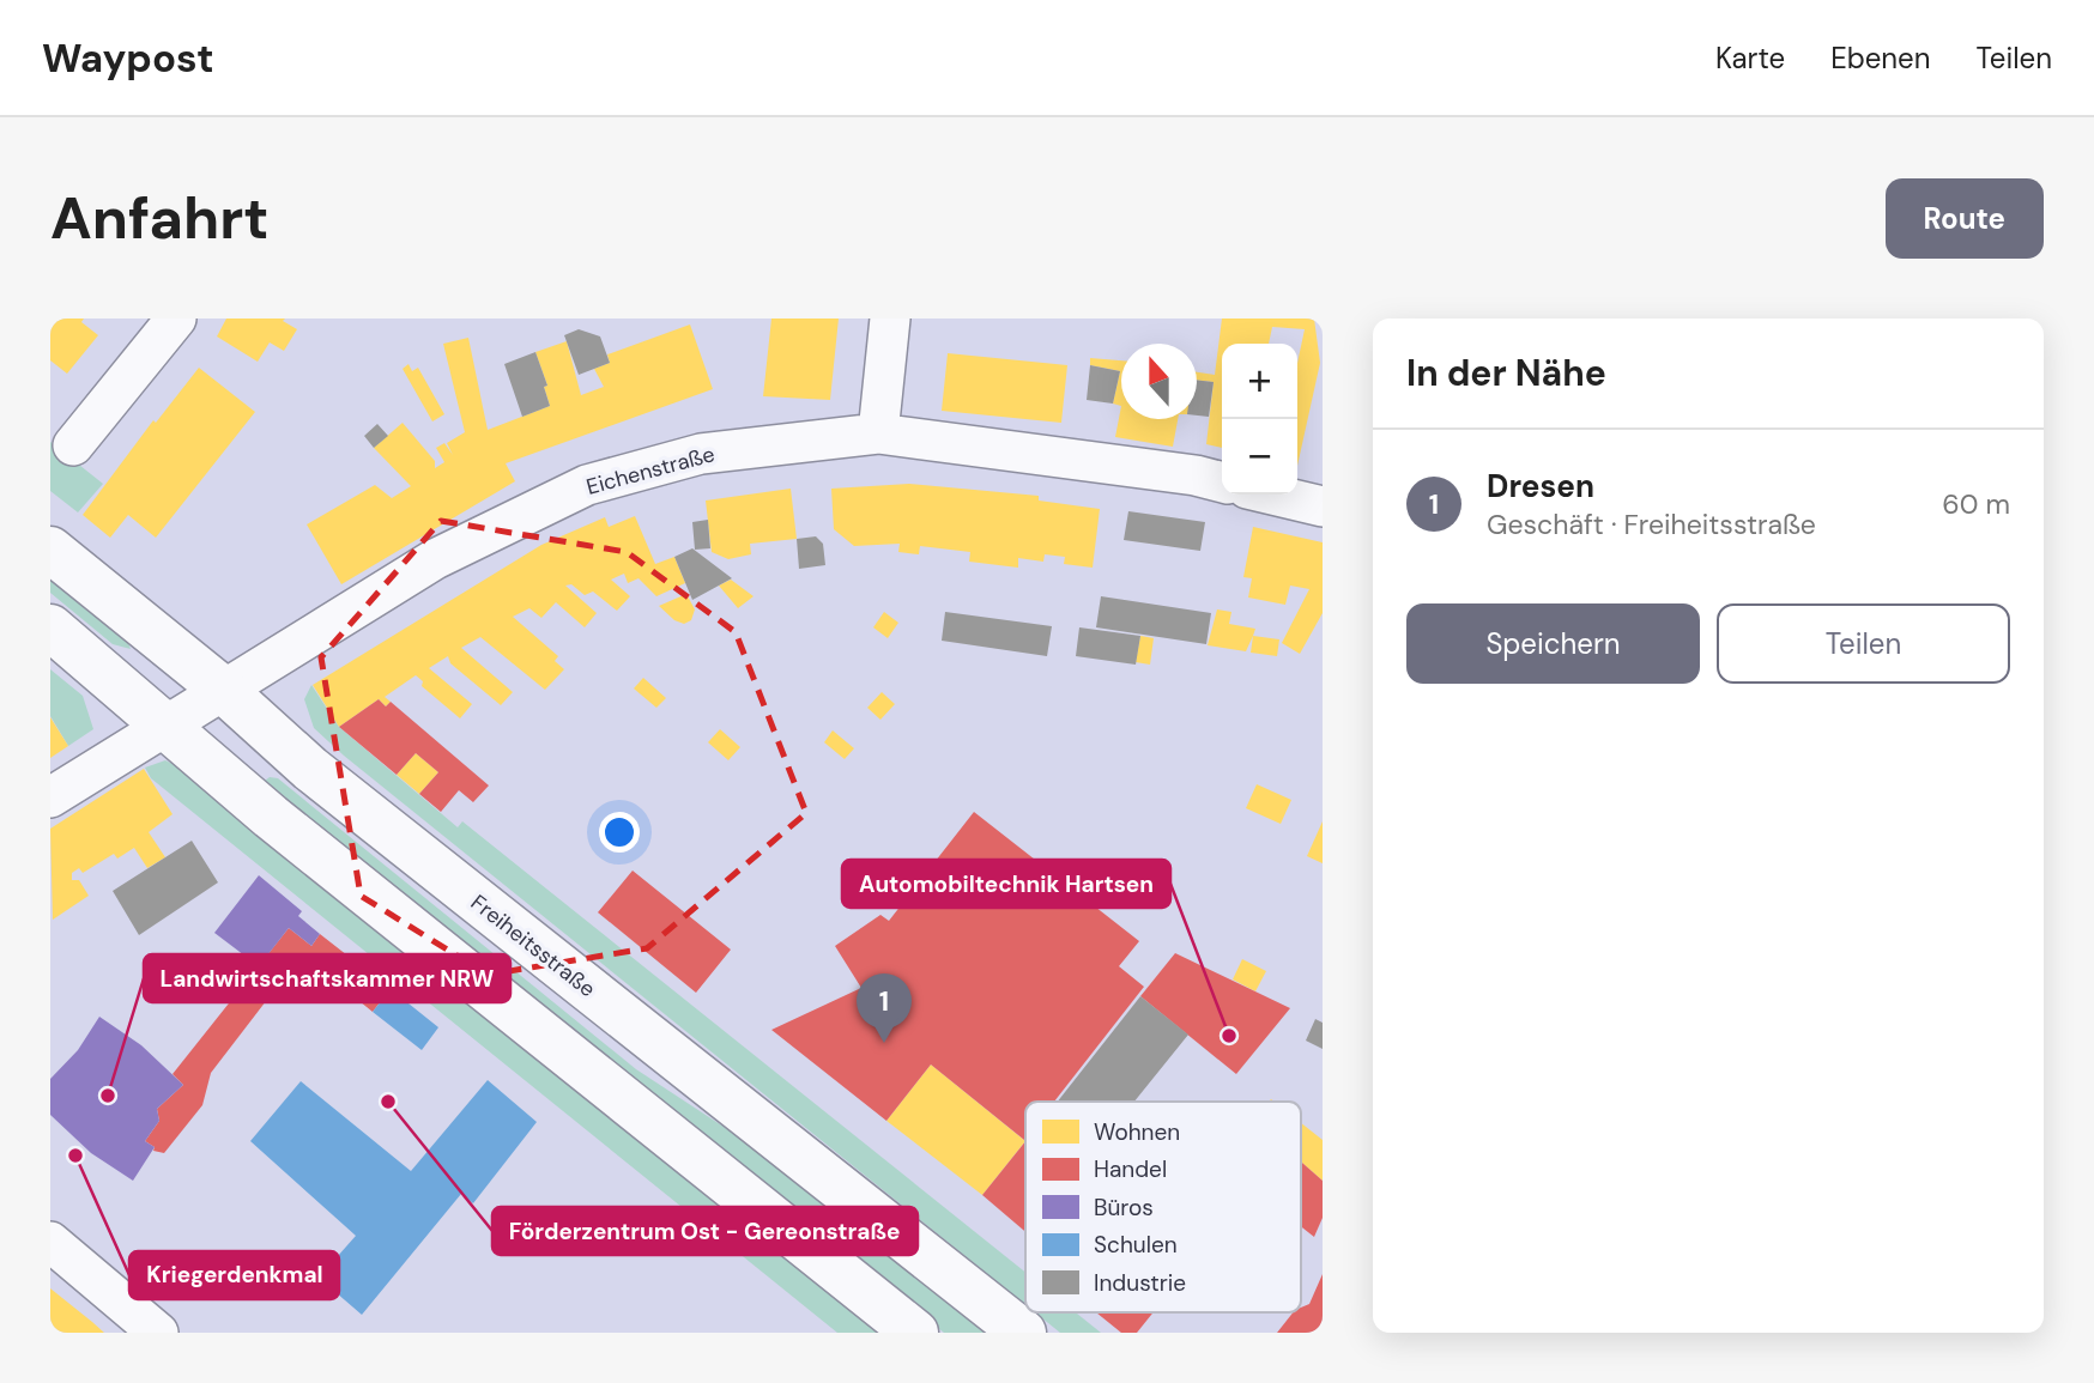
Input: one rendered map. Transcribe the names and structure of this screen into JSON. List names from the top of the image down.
{
  "streets": {
    "main road": ["Freiheitsstraße"],
    "street": ["Eichenstraße"]
  },
  "crossings": [
    ["Eichenstraße", "Freiheitsstraße"]
  ],
  "places": [
    "Automobiltechnik Hartsen",
    "Landwirtschaftskammer NRW",
    "Förderzentrum Ost - Gereonstraße",
    "Kriegerdenkmal"
  ],
  "legend": [
    "Wohnen",
    "Handel",
    "Büros",
    "Schulen",
    "Industrie"
  ],
  "north": "top",
  "page": {
    "header": "Waypost",
    "nav": ["Karte", "Ebenen", "Teilen"],
    "buttons": [
      "Route",
      ["Speichern", "Teilen"]
    ],
    "title": "Anfahrt",
    "heading": "In der Nähe",
    "map_buttons": ["+", "−"],
    "list": [
      {
        "mark": "1",
        "name": "Dresen",
        "note": "Geschäft · Freiheitsstraße",
        "value": "60 m"
      }
    ],
    "pins": "1"
  }
}
